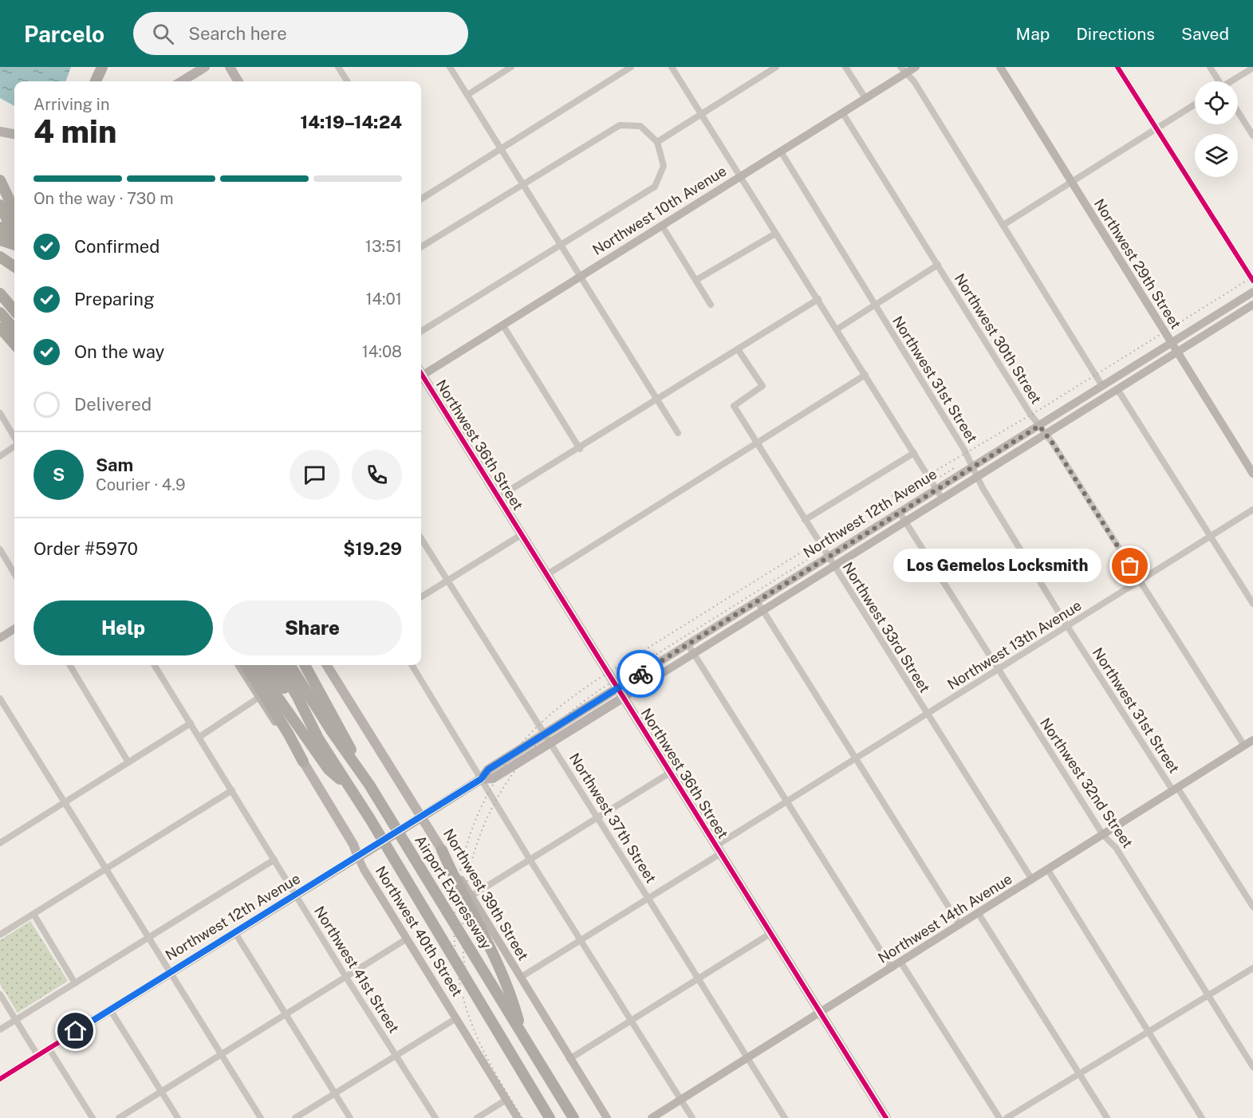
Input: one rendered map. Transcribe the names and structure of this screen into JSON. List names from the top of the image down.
{
  "streets": {
    "highway": ["Airport Expressway"],
    "main road": [
      "Northwest 10th Avenue",
      "Northwest 29th Street",
      "Northwest 36th Street",
      "Northwest 12th Avenue",
      "Northwest 39th Street",
      "Northwest 14th Avenue",
      "Northwest 40th Street"
    ],
    "street": [
      "Northwest 30th Street",
      "Northwest 31st Street",
      "Northwest 33rd Street",
      "Northwest 13th Avenue",
      "Northwest 32nd Street",
      "Northwest 37th Street",
      "Northwest 41st Street"
    ]
  },
  "crossings": [
    ["Northwest 10th Avenue", "Northwest 30th Street"],
    ["Northwest 10th Avenue", "Northwest 31st Street"],
    ["Northwest 29th Street", "Northwest 12th Avenue"],
    ["Northwest 30th Street", "Northwest 12th Avenue"],
    ["Northwest 30th Street", "Northwest 13th Avenue"],
    ["Northwest 30th Street", "Northwest 14th Avenue"],
    ["Northwest 31st Street", "Northwest 12th Avenue"],
    ["Northwest 31st Street", "Northwest 13th Avenue"],
    ["Northwest 31st Street", "Northwest 14th Avenue"],
    ["Northwest 36th Street", "Northwest 12th Avenue"],
    ["Northwest 36th Street", "Northwest 13th Avenue"],
    ["Northwest 36th Street", "Northwest 14th Avenue"],
    ["Northwest 12th Avenue", "Northwest 33rd Street"],
    ["Northwest 12th Avenue", "Northwest 32nd Street"],
    ["Northwest 12th Avenue", "Northwest 37th Street"],
    ["Northwest 12th Avenue", "Northwest 39th Street"],
    ["Northwest 12th Avenue", "Northwest 40th Street"],
    ["Northwest 12th Avenue", "Northwest 41st Street"],
    ["Northwest 33rd Street", "Northwest 13th Avenue"],
    ["Northwest 33rd Street", "Northwest 14th Avenue"],
    ["Northwest 13th Avenue", "Northwest 32nd Street"],
    ["Northwest 13th Avenue", "Northwest 37th Street"],
    ["Northwest 13th Avenue", "Northwest 39th Street"],
    ["Northwest 32nd Street", "Northwest 14th Avenue"],
    ["Northwest 37th Street", "Northwest 14th Avenue"]
  ],
  "places": ["Los Gemelos Locksmith"],
  "page": {
    "header": "Parcelo",
    "search": "Search here",
    "nav": ["Map", "Directions", "Saved"],
    "heading": ["4 min", "Arriving in", "14:19–14:24"],
    "panel": [
      "Sam",
      "Courier · 4.9",
      "Order #5970",
      "$19.29"
    ],
    "bar": "On the way · 730 m",
    "list": [
      ["Confirmed", "13:51"],
      ["Preparing", "14:01"],
      ["On the way", "14:08"],
      "Delivered"
    ],
    "round": "S",
    "bubble": "Los Gemelos Locksmith",
    "buttons": ["Help", "Share"]
  }
}
